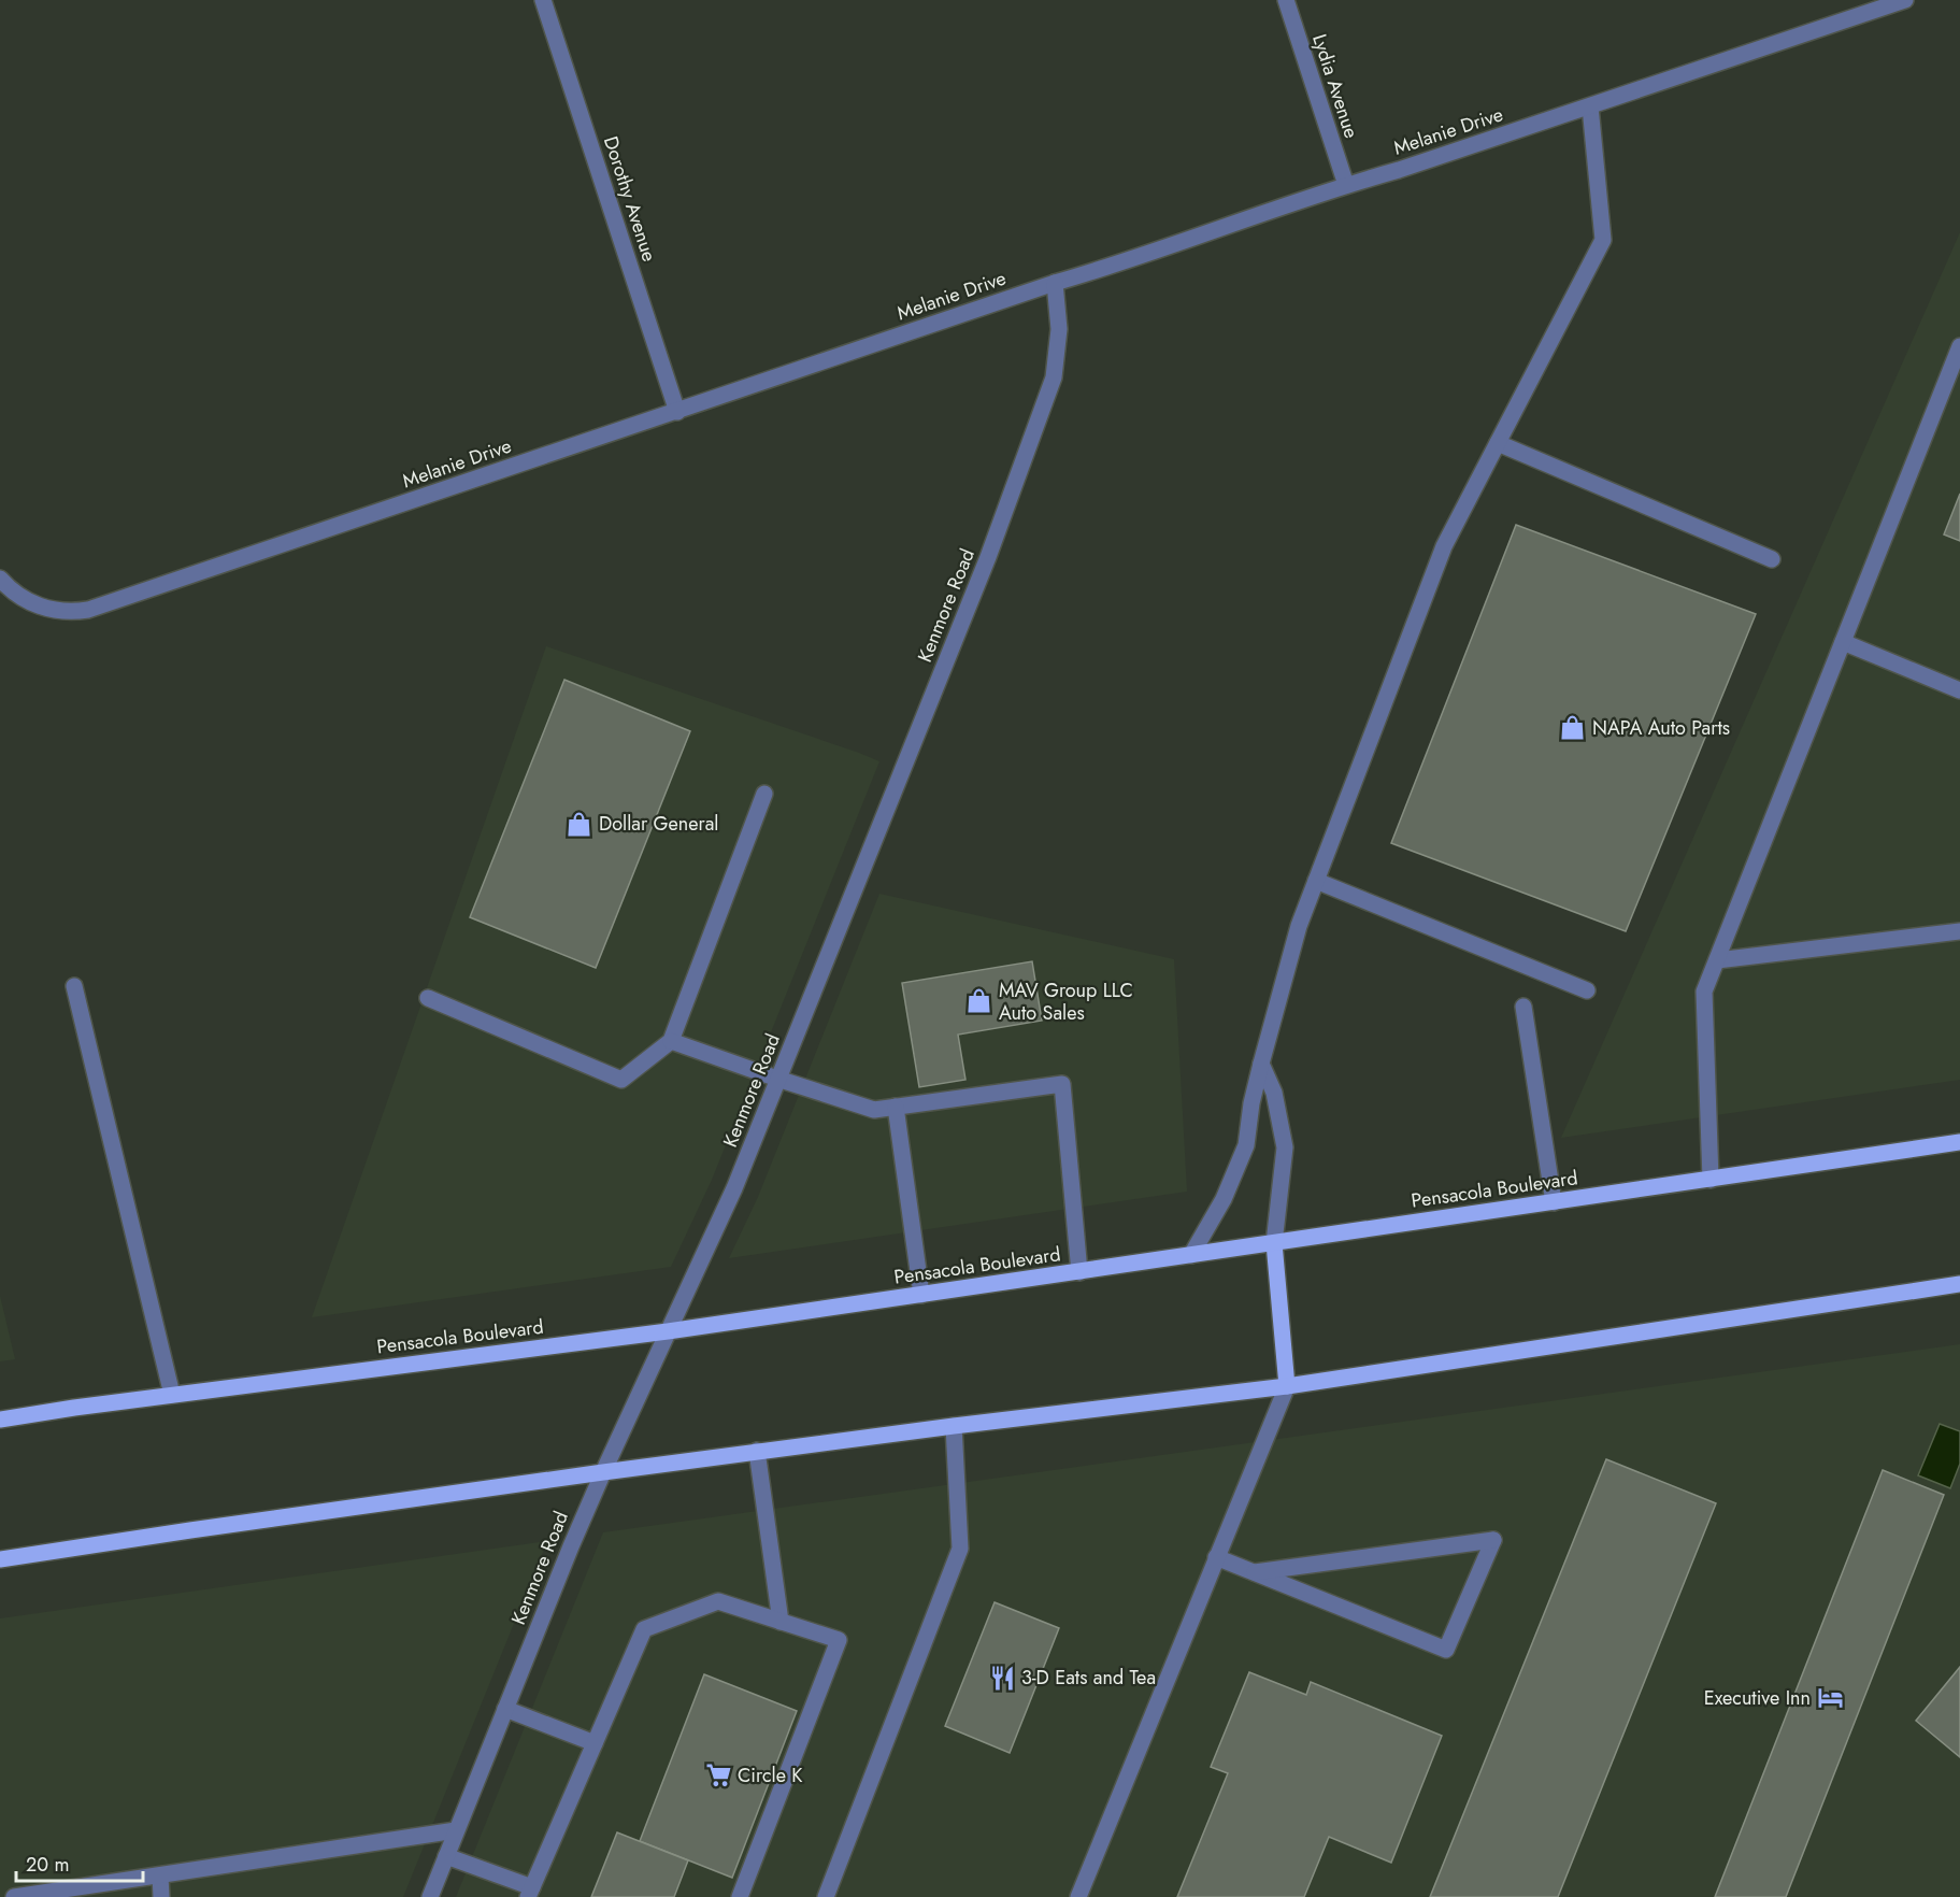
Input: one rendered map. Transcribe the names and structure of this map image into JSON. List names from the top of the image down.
{
  "streets": {
    "main road": ["Pensacola Boulevard"],
    "street": [
      "Lydia Avenue",
      "Melanie Drive",
      "Dorothy Avenue",
      "Kenmore Road"
    ]
  },
  "crossings": [
    ["Lydia Avenue", "Melanie Drive"],
    ["Melanie Drive", "Dorothy Avenue"],
    ["Melanie Drive", "Kenmore Road"],
    ["Kenmore Road", "Pensacola Boulevard"]
  ],
  "places": {
    "shop": ["NAPA Auto Parts", "Dollar General", "MAV Group LLC Auto Sales"],
    "restaurant": ["3-D Eats and Tea"],
    "hotel": ["Executive Inn"],
    "supermarket": ["Circle K"]
  },
  "scale_bar": "20 m"
}
